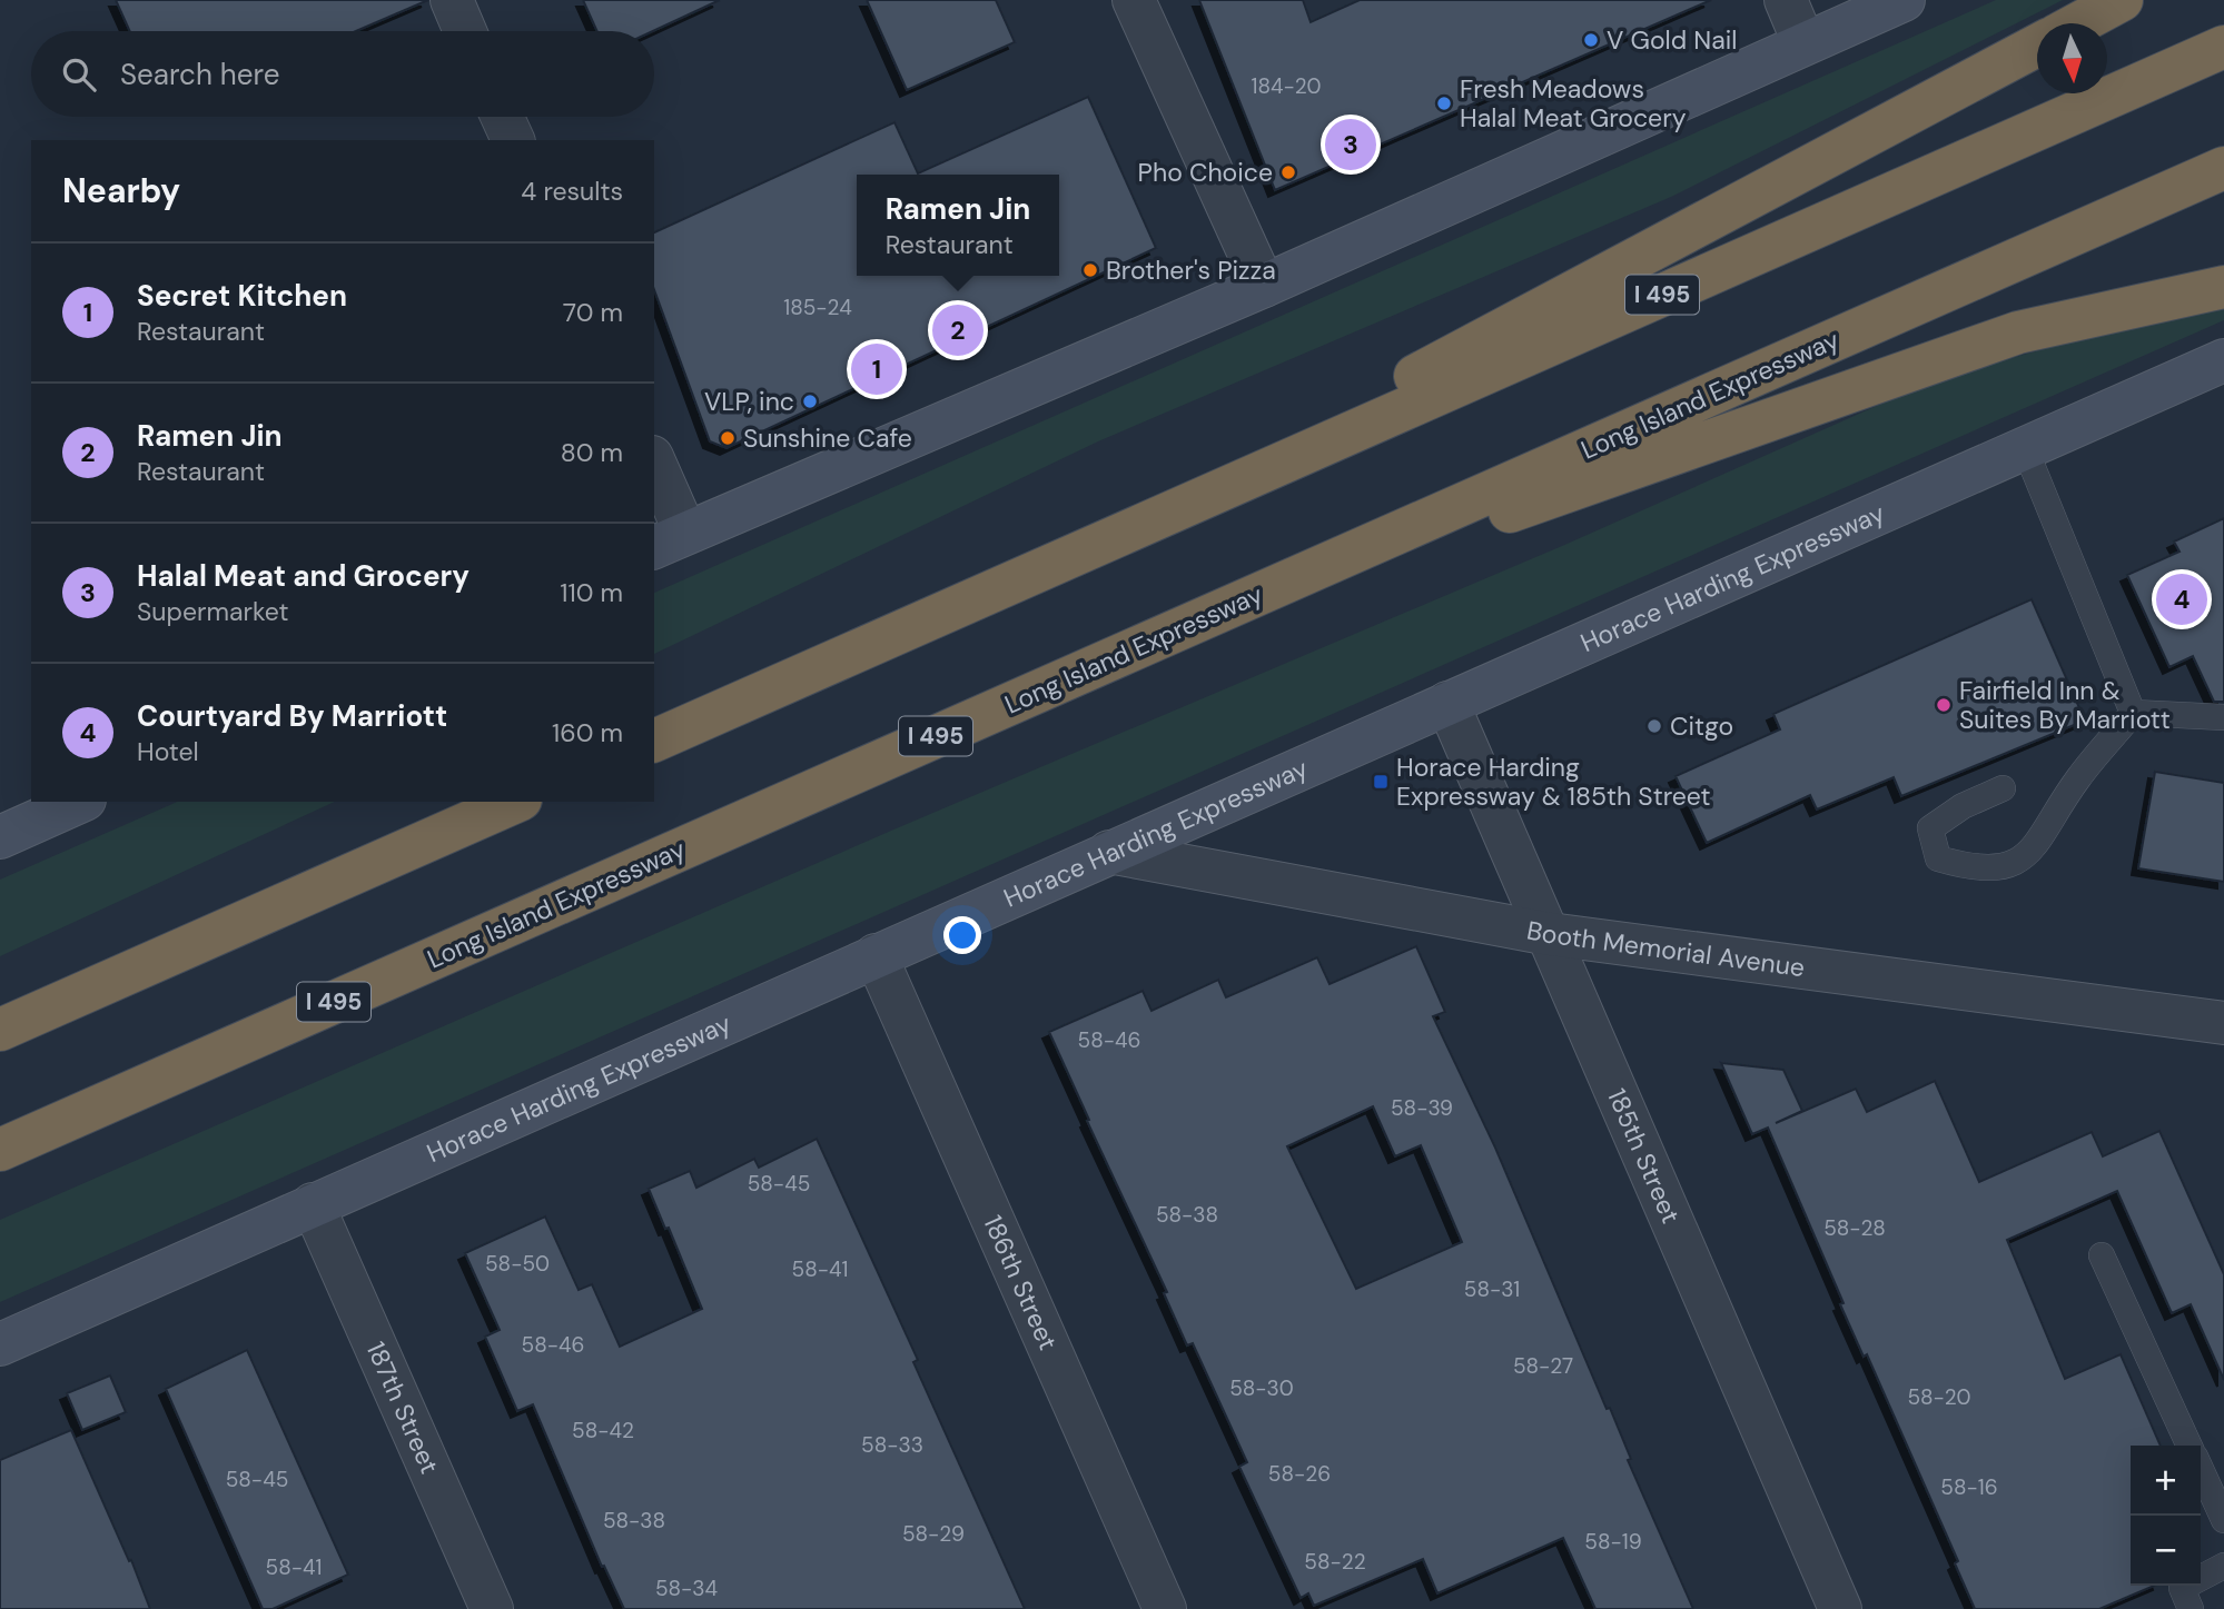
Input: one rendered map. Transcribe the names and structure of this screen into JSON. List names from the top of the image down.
{
  "streets": {
    "highway": ["I 495", "Long Island Expressway"],
    "main road": ["Horace Harding Expressway"],
    "street": [
      "Booth Memorial Avenue",
      "185th Street",
      "186th Street",
      "187th Street"
    ]
  },
  "crossings": [
    ["Horace Harding Expressway", "Booth Memorial Avenue"],
    ["Horace Harding Expressway", "185th Street"],
    ["Horace Harding Expressway", "186th Street"],
    ["Horace Harding Expressway", "187th Street"],
    ["Booth Memorial Avenue", "185th Street"]
  ],
  "places": {
    "other": [
      "V Gold Nail",
      "Fresh Meadows Halal Meat Grocery",
      "Pho Choice",
      "Brother's Pizza",
      "VLP, inc",
      "Sunshine Cafe",
      "Fairfield Inn & Suites By Marriott",
      "Citgo"
    ],
    "transit": ["Horace Harding Expressway & 185th Street"]
  },
  "house_numbers": [
    "184-20",
    "185-24",
    "58-46",
    "58-39",
    "58-45",
    "58-38",
    "58-28",
    "58-50",
    "58-41",
    "58-31",
    "58-46",
    "58-27",
    "58-30",
    "58-20",
    "58-42",
    "58-33",
    "58-26",
    "58-45",
    "58-16",
    "58-38",
    "58-29",
    "58-19",
    "58-22",
    "58-41",
    "58-34"
  ],
  "north": "bottom",
  "page": {
    "search": "Search here",
    "pins": [
      "3",
      "2",
      "1",
      "4"
    ],
    "heading": ["Nearby", "4 results"],
    "popup": ["Ramen Jin", "Restaurant"],
    "list": [
      {
        "mark": "1",
        "name": "Secret Kitchen",
        "note": "Restaurant",
        "value": "70 m"
      },
      {
        "mark": "2",
        "name": "Ramen Jin",
        "note": "Restaurant",
        "value": "80 m"
      },
      {
        "mark": "3",
        "name": "Halal Meat and Grocery",
        "note": "Supermarket",
        "value": "110 m"
      },
      {
        "mark": "4",
        "name": "Courtyard By Marriott",
        "note": "Hotel",
        "value": "160 m"
      }
    ],
    "map_buttons": ["+", "−"]
  }
}
